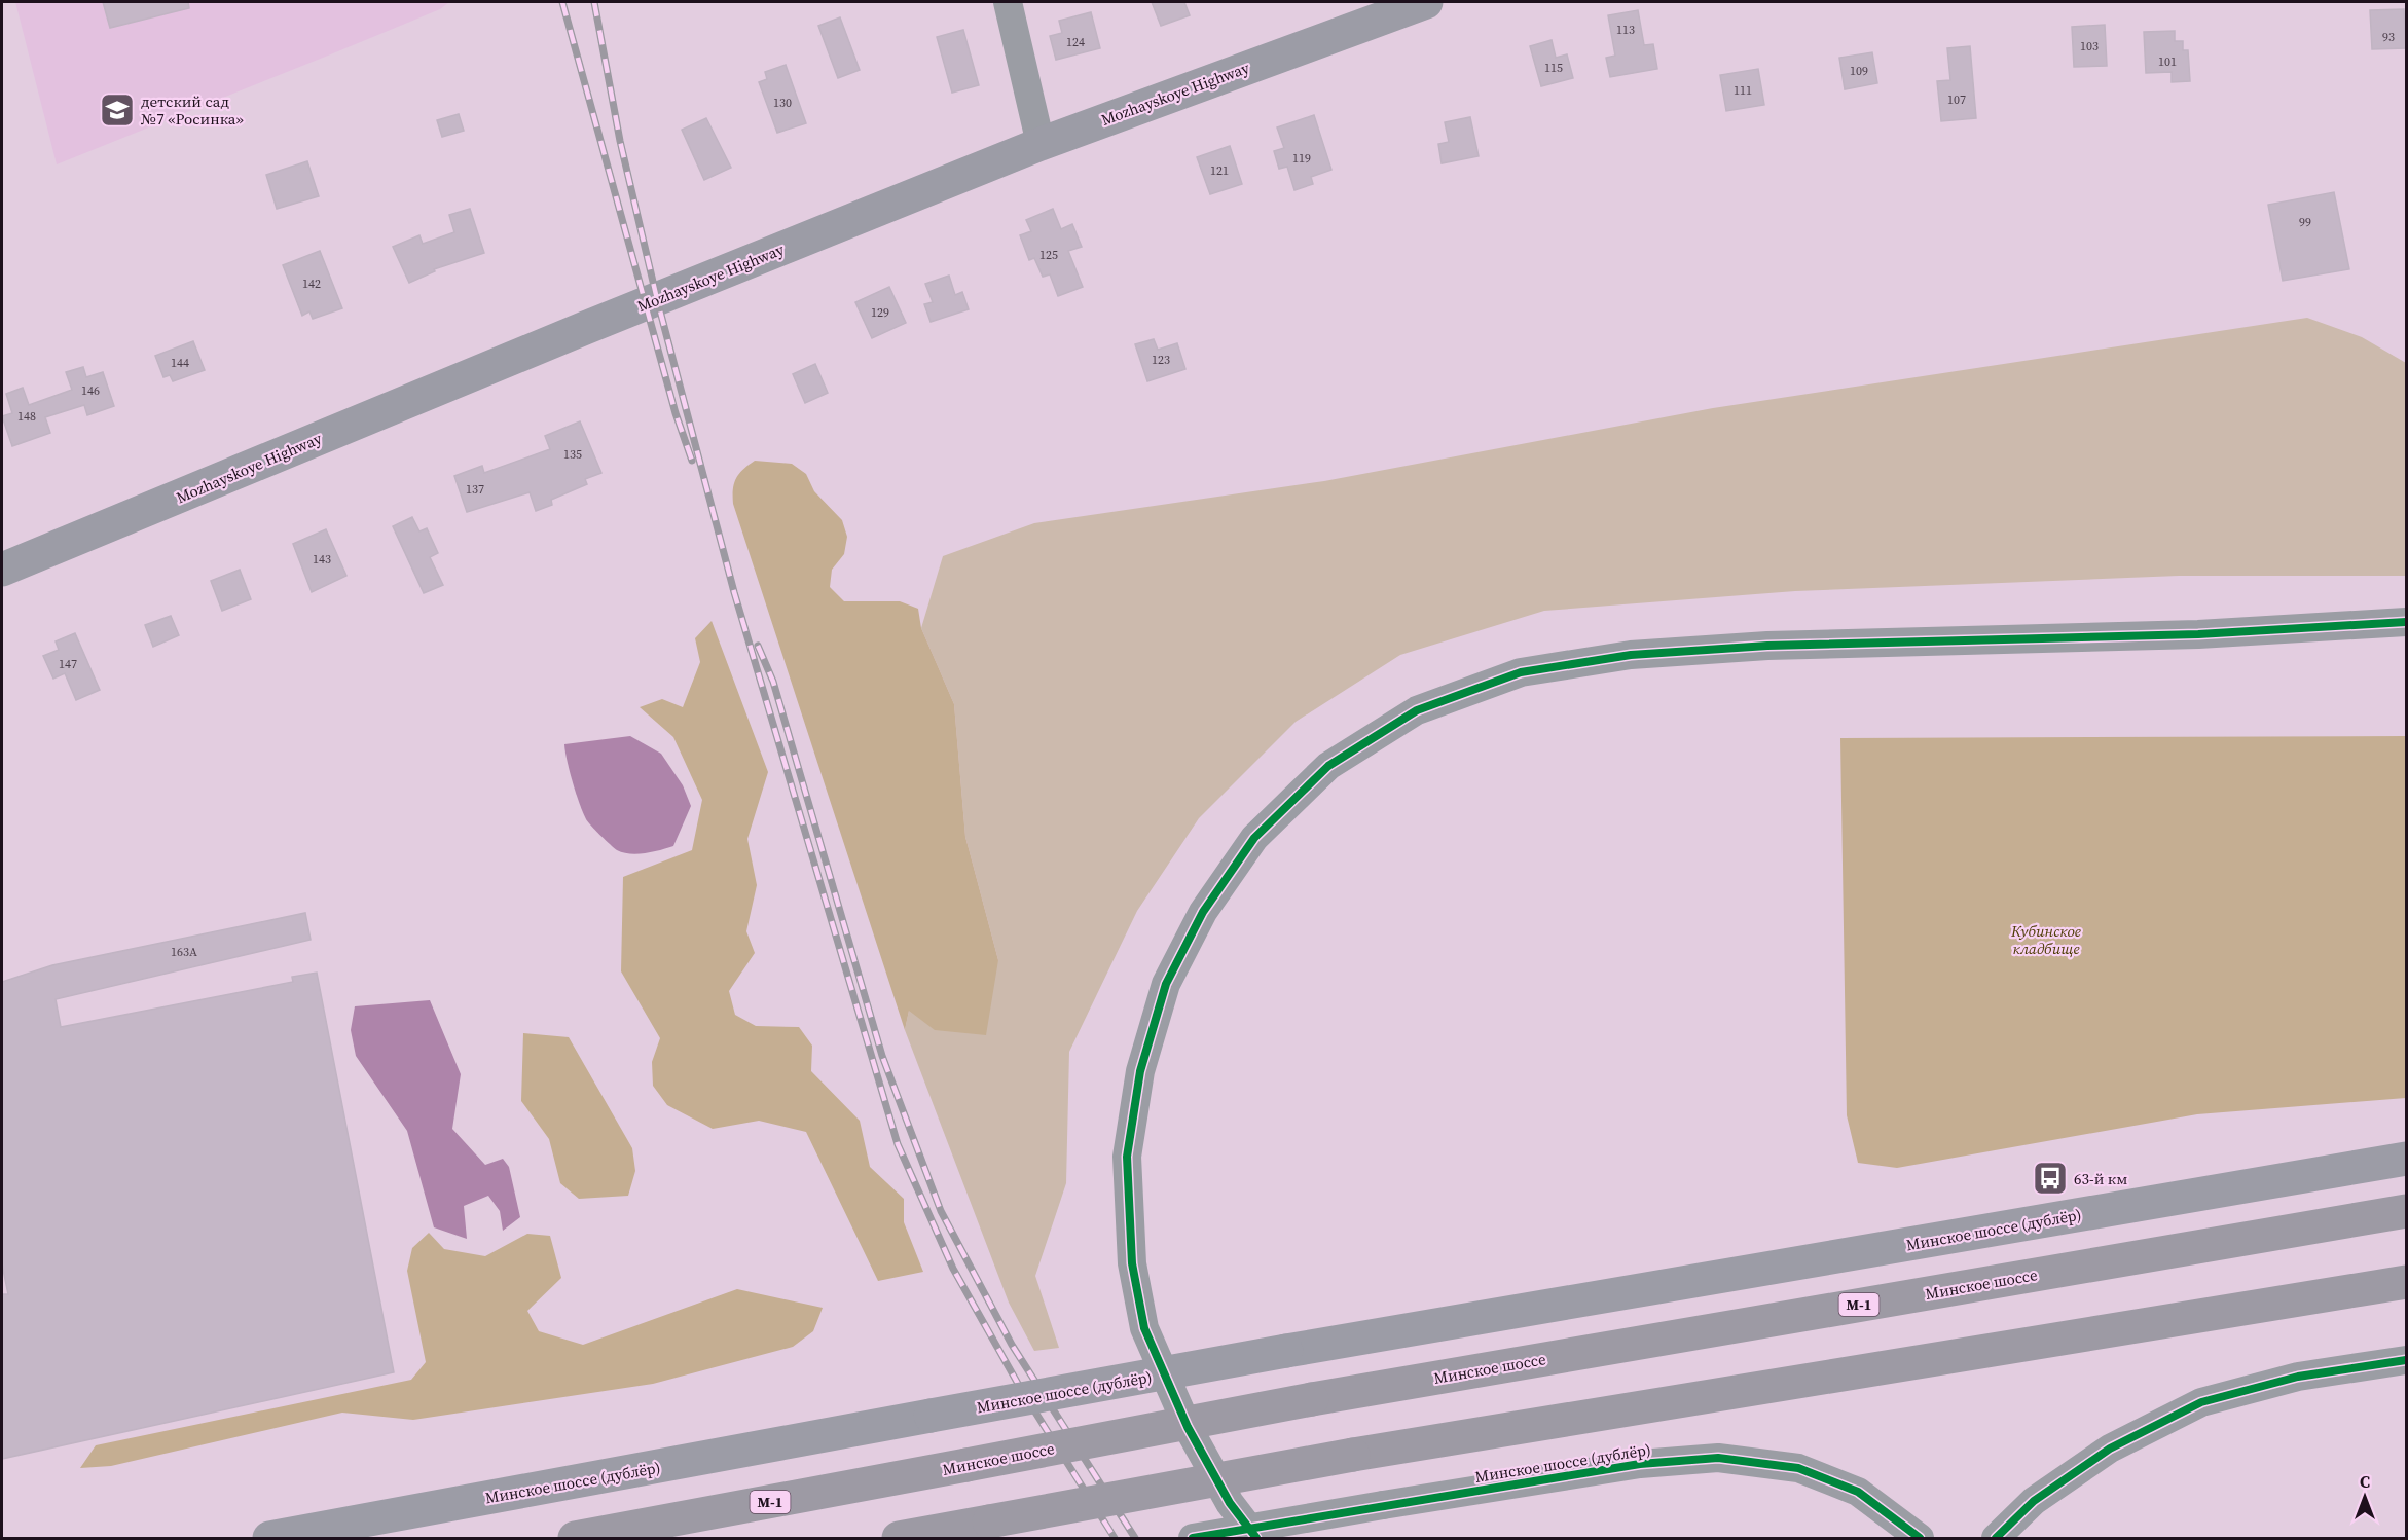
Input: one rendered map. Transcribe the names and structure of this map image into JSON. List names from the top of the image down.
{
  "streets": {
    "highway": ["Минское шоссе", "М-1"],
    "main road": ["Mozhayskoye Highway", "Минское шоссе (дублёр)"]
  },
  "parks": ["Кубинское кладбище"],
  "places": {
    "school or university": ["детский сад №7 «Росинка»"],
    "bus stop": ["63-й км"]
  },
  "house_numbers": [
    "113",
    "93",
    "124",
    "103",
    "101",
    "115",
    "109",
    "111",
    "107",
    "130",
    "119",
    "121",
    "99",
    "125",
    "142",
    "129",
    "123",
    "144",
    "146",
    "148",
    "135",
    "137",
    "143",
    "147",
    "163А"
  ],
  "north": "top"
}
